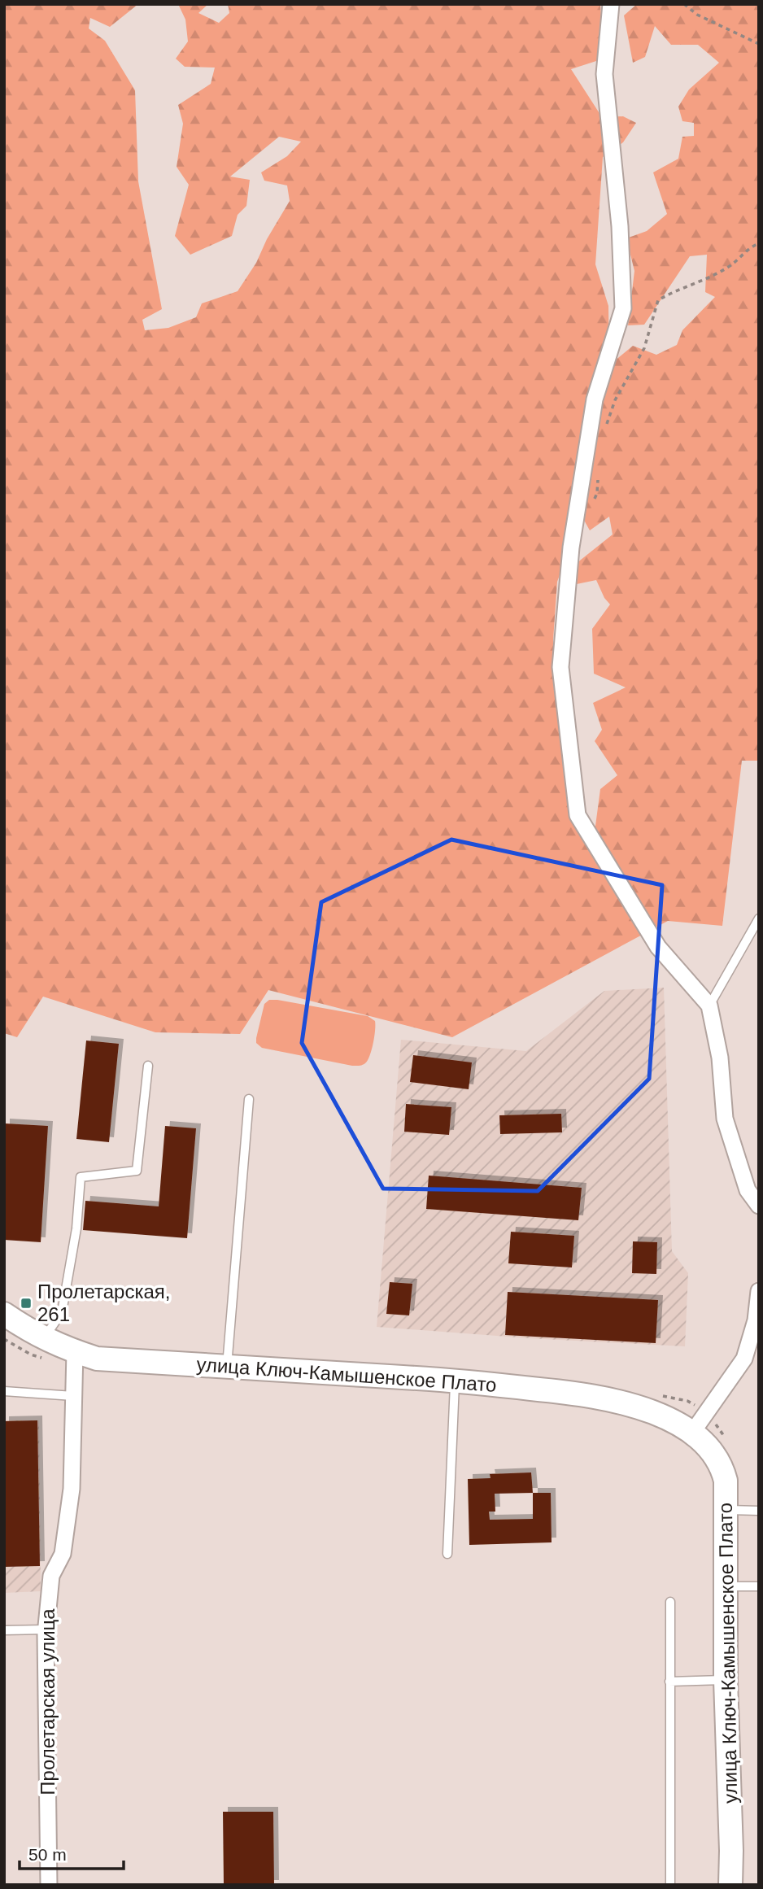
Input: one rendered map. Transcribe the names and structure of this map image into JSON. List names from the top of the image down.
{
  "streets": {
    "main road": ["улица Ключ-Камышенское Плато"],
    "street": ["Пролетарская улица"]
  },
  "crossings": [
    ["улица Ключ-Камышенское Плато", "Пролетарская улица"]
  ],
  "places": {
    "transit": ["Пролетарская, 261"]
  },
  "scale_bar": "50 m"
}
